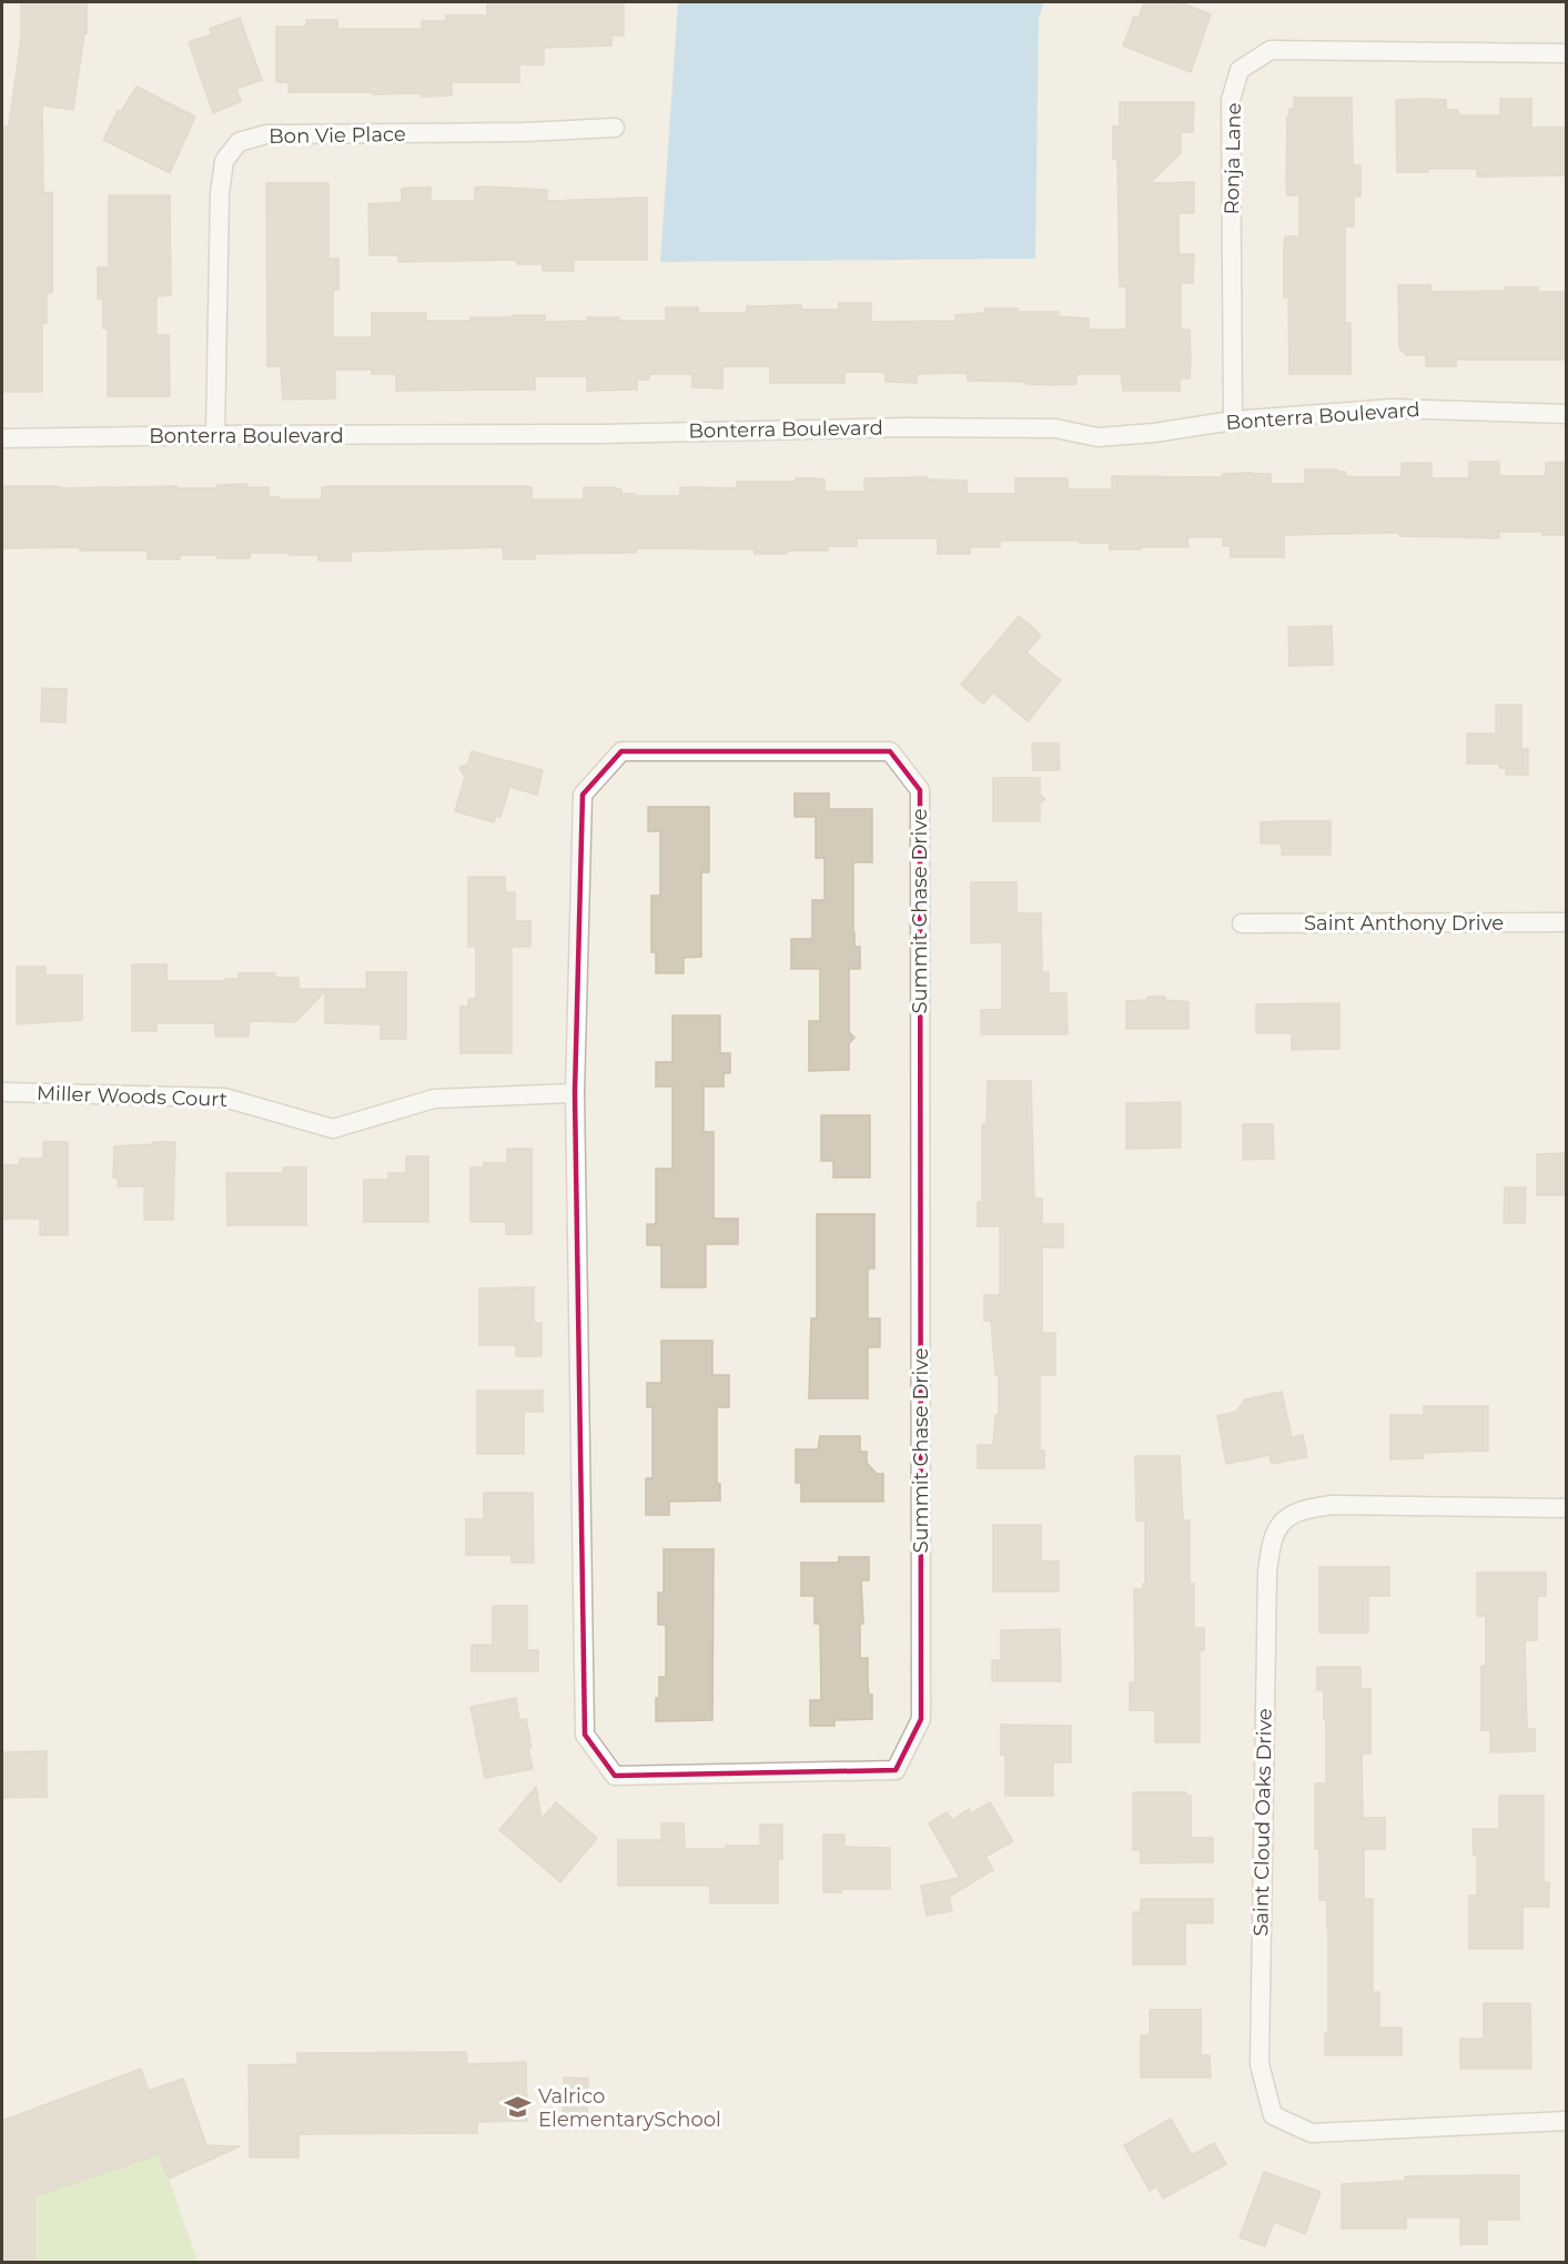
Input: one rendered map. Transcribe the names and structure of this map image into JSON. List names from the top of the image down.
{
  "streets": {
    "street": [
      "Bon Vie Place",
      "Ronja Lane",
      "Bonterra Boulevard",
      "Summit Chase Drive",
      "Saint Anthony Drive",
      "Miller Woods Court",
      "Saint Cloud Oaks Drive"
    ]
  },
  "crossings": [
    ["Bon Vie Place", "Bonterra Boulevard"],
    ["Ronja Lane", "Bonterra Boulevard"],
    ["Summit Chase Drive", "Miller Woods Court"]
  ],
  "places": {
    "school or university": ["Valrico ElementarySchool"]
  }
}
